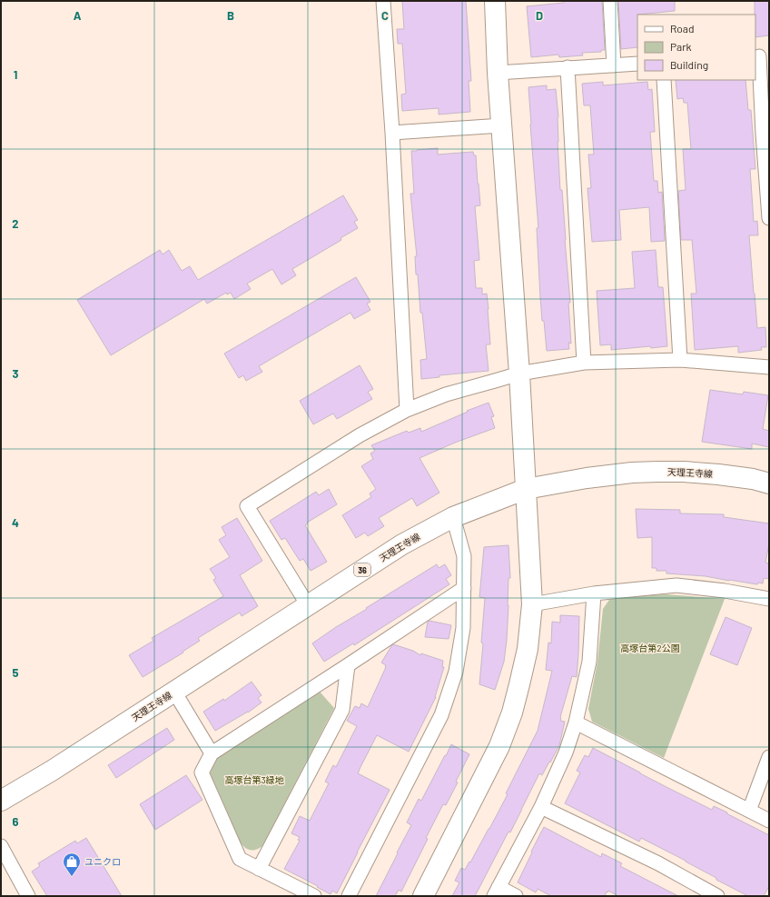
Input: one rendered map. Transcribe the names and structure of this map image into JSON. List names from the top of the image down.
{
  "streets": {
    "street": ["天理王寺線", "36"]
  },
  "parks": ["高塚台第2公園", "高塚台第3緑地"],
  "places": {
    "shop": ["ユニクロ"]
  },
  "legend": ["Road", "Park", "Building"],
  "grid": {
    "columns": [
      "A",
      "B",
      "C",
      "D"
    ],
    "rows": [
      "1",
      "2",
      "3",
      "4",
      "5",
      "6"
    ]
  }
}
